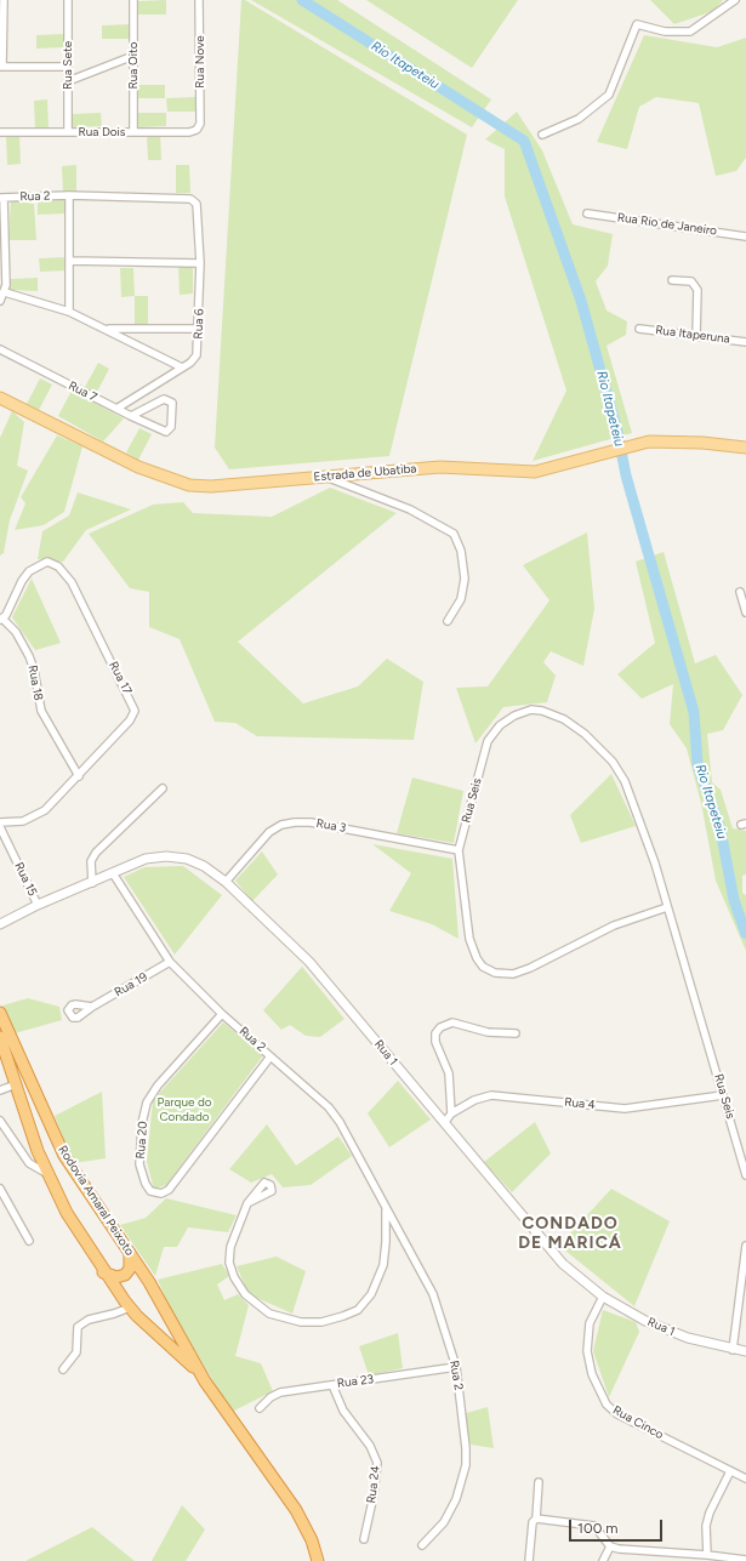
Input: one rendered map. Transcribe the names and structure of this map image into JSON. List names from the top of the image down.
{
  "streets": {
    "highway": ["Rodovia Amaral Peixoto"],
    "main road": ["Estrada de Ubatiba"],
    "street": [
      "Rua Nove",
      "Rua Sete",
      "Rua Oito",
      "Rua Dois",
      "Rua 2",
      "Rua Rio de Janeiro",
      "Rua 6",
      "Rua Itaperuna",
      "Rua 7",
      "Rua 17",
      "Rua 18",
      "Rua Seis",
      "Rua 3",
      "Rua 15",
      "Rua 19",
      "Rua 1",
      "Rua 4",
      "Rua 20",
      "Rua 23",
      "Rua Cinco",
      "Rua 24"
    ]
  },
  "crossings": [
    ["Rua Nove", "Rua Dois"],
    ["Rua Sete", "Rua Dois"],
    ["Rua Oito", "Rua Dois"],
    ["Rua 2", "Rua 6"],
    ["Rua 2", "Rua 19"],
    ["Rua 2", "Rua 1"],
    ["Rua 2", "Rua 20"],
    ["Rua 2", "Rua 23"],
    ["Rua 6", "Rua 7"],
    ["Rua 17", "Rua 18"],
    ["Rua Seis", "Rua 3"],
    ["Rua Seis", "Rua 4"],
    ["Rua 3", "Rua 1"],
    ["Rua 15", "Rua 1"],
    ["Rua 1", "Rua 4"],
    ["Rua 1", "Rua Cinco"],
    ["Rua 23", "Rua 24"]
  ],
  "districts": ["CONDADO DE MARICÁ"],
  "water": ["Rio Itapeteiu"],
  "parks": ["Parque do Condado"],
  "scale_bar": "100 m"
}
